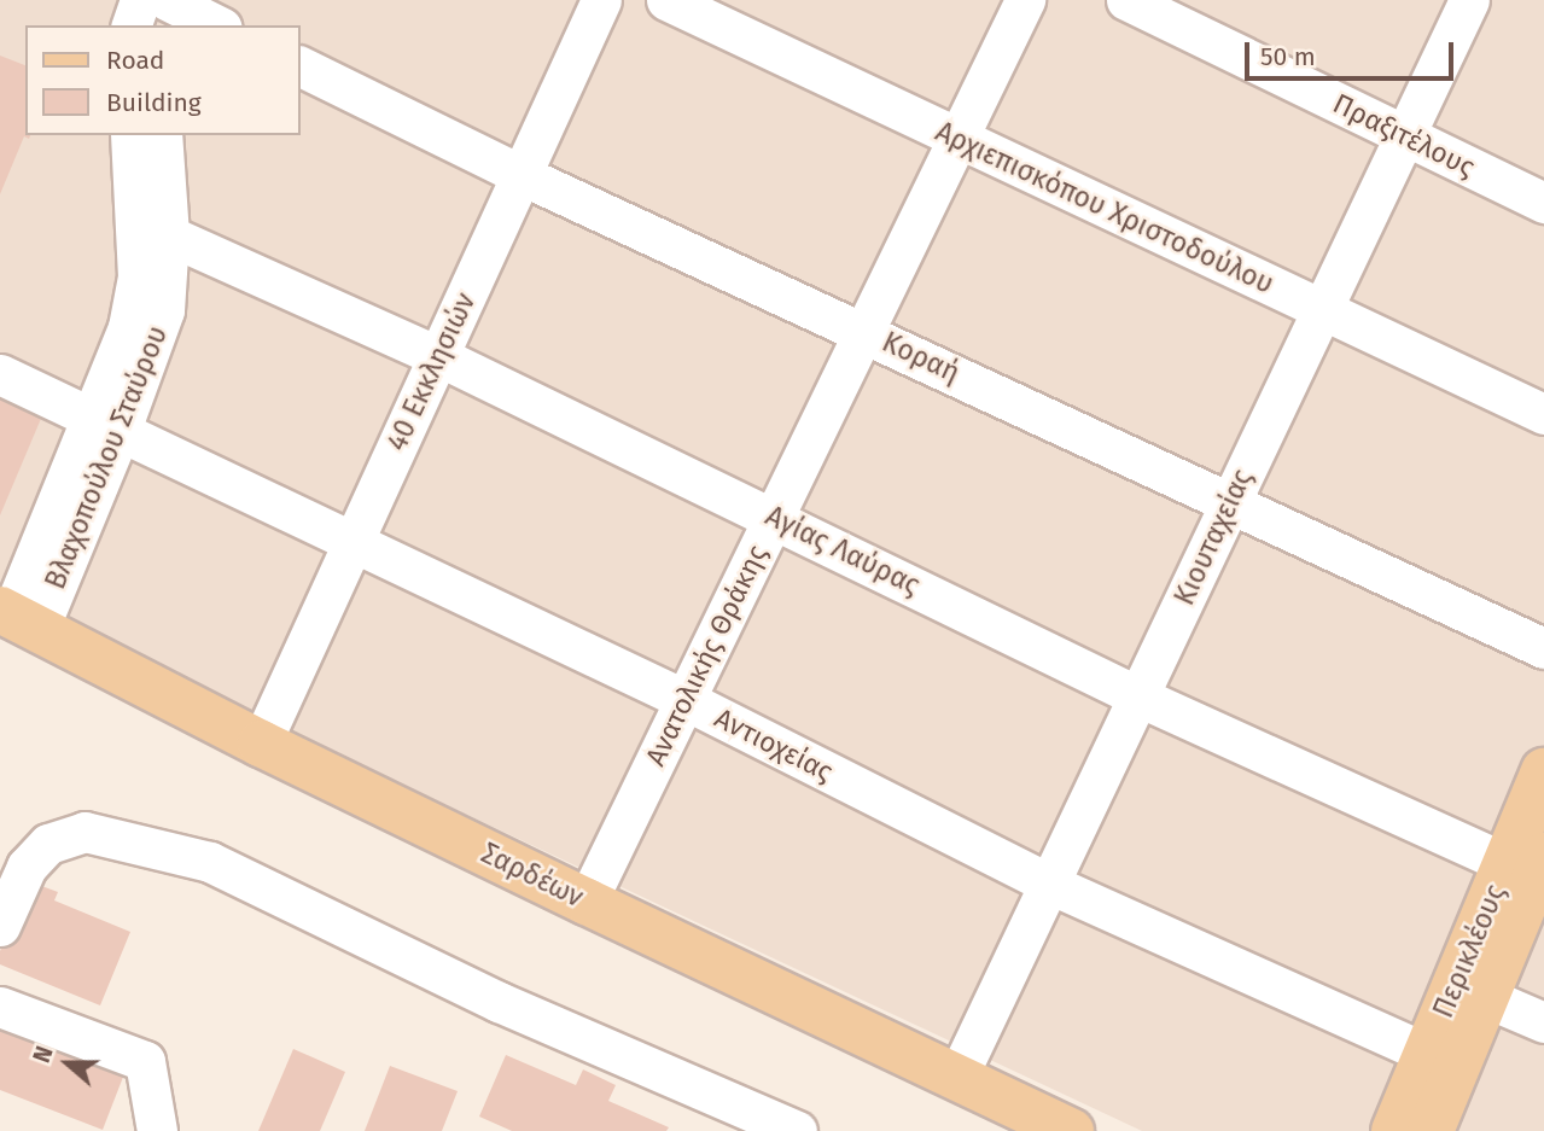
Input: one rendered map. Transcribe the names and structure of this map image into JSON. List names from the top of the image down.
{
  "streets": {
    "main road": ["Σαρδέων", "Περικλέους"],
    "street": [
      "Πραξιτέλους",
      "Αρχιεπισκόπου Χριστοδούλου",
      "Κοραή",
      "40 Εκκλησιών",
      "Βλαχοπούλου Σταύρου",
      "Κιουταχείας",
      "Αγίας Λαύρας",
      "Ανατολικής Θράκης",
      "Αντιοχείας"
    ]
  },
  "crossings": [
    ["Πραξιτέλους", "Κιουταχείας"],
    ["Αρχιεπισκόπου Χριστοδούλου", "Κιουταχείας"],
    ["Αρχιεπισκόπου Χριστοδούλου", "Ανατολικής Θράκης"],
    ["Κοραή", "40 Εκκλησιών"],
    ["Κοραή", "Κιουταχείας"],
    ["Κοραή", "Ανατολικής Θράκης"],
    ["40 Εκκλησιών", "Αγίας Λαύρας"],
    ["40 Εκκλησιών", "Αντιοχείας"],
    ["40 Εκκλησιών", "Σαρδέων"],
    ["Βλαχοπούλου Σταύρου", "Αγίας Λαύρας"],
    ["Βλαχοπούλου Σταύρου", "Αντιοχείας"],
    ["Βλαχοπούλου Σταύρου", "Σαρδέων"],
    ["Κιουταχείας", "Αγίας Λαύρας"],
    ["Κιουταχείας", "Αντιοχείας"],
    ["Κιουταχείας", "Σαρδέων"],
    ["Αγίας Λαύρας", "Ανατολικής Θράκης"],
    ["Αγίας Λαύρας", "Περικλέους"],
    ["Ανατολικής Θράκης", "Αντιοχείας"],
    ["Ανατολικής Θράκης", "Σαρδέων"],
    ["Αντιοχείας", "Περικλέους"]
  ],
  "legend": ["Road", "Building"],
  "scale_bar": "50 m",
  "north": "left"
}
